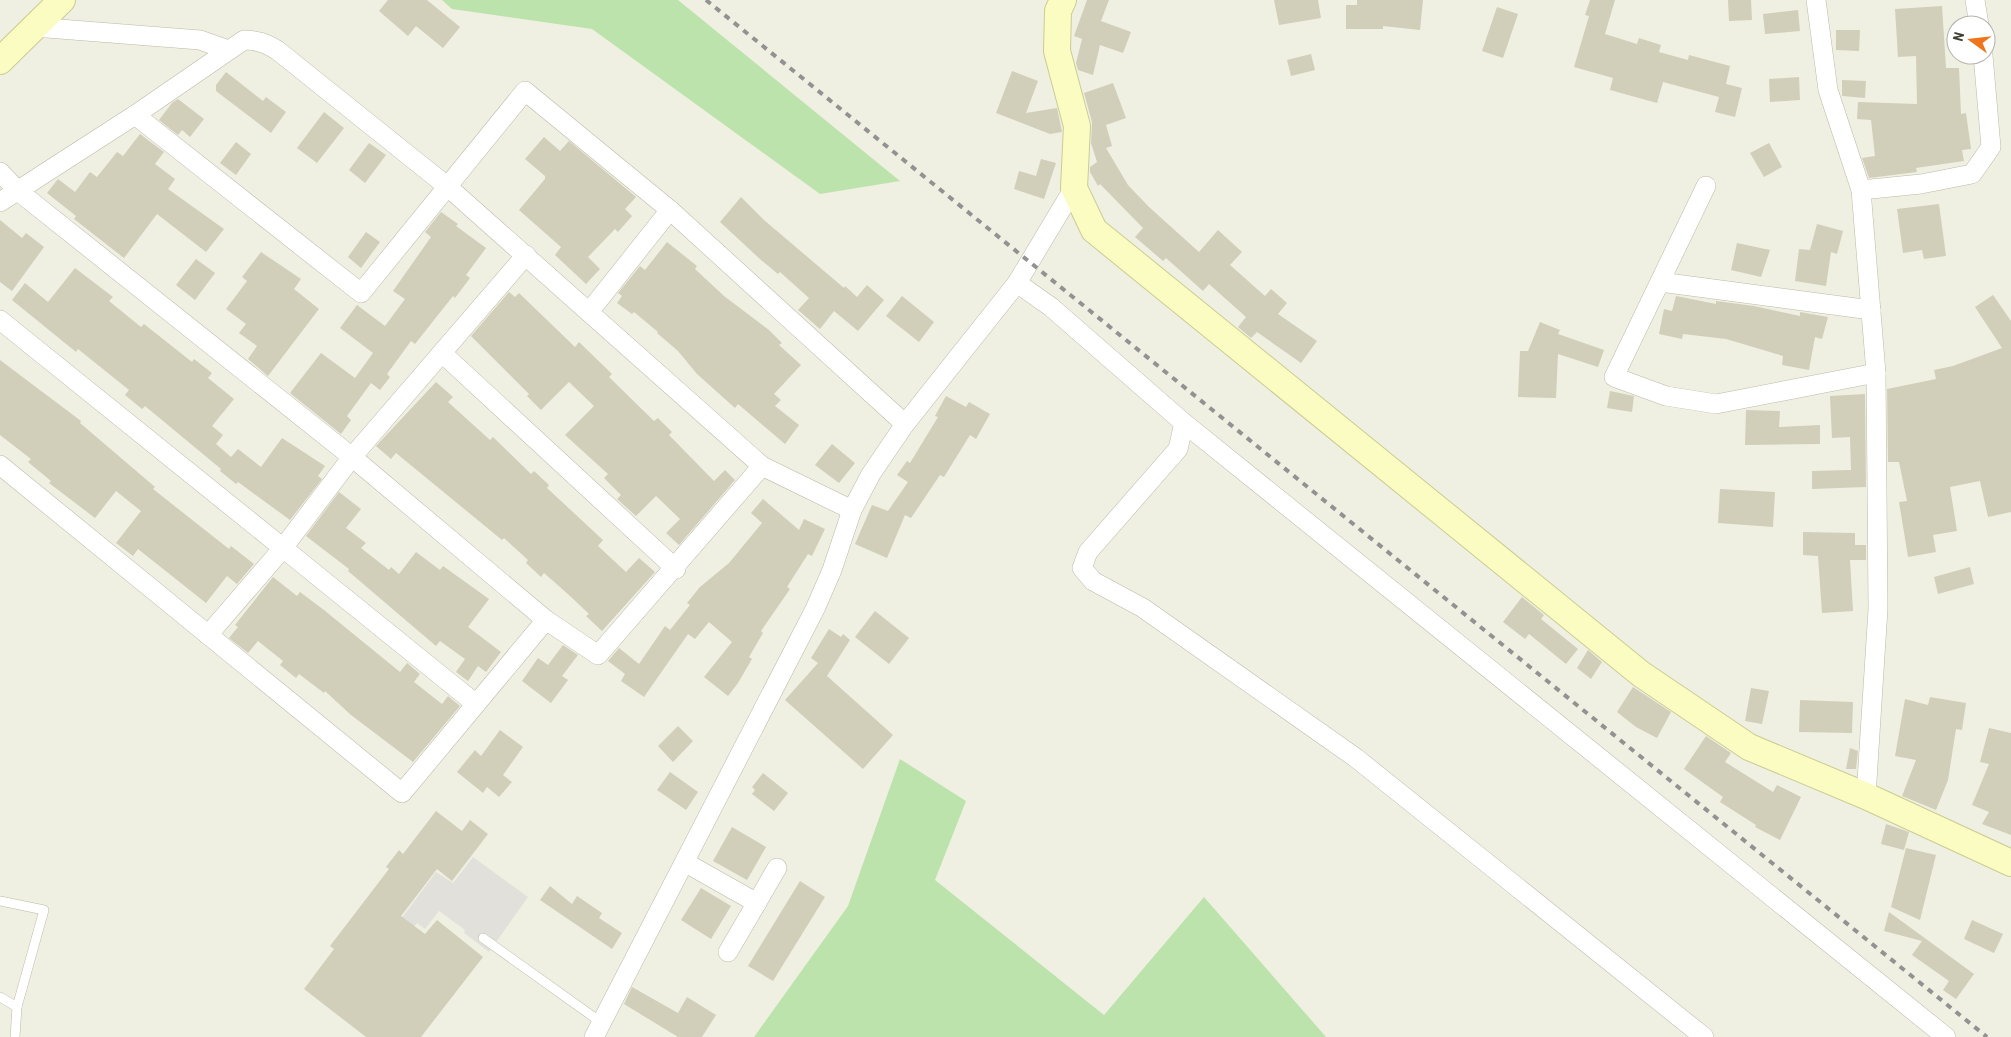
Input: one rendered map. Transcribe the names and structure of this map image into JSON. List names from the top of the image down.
{
  "north": "left"
}
